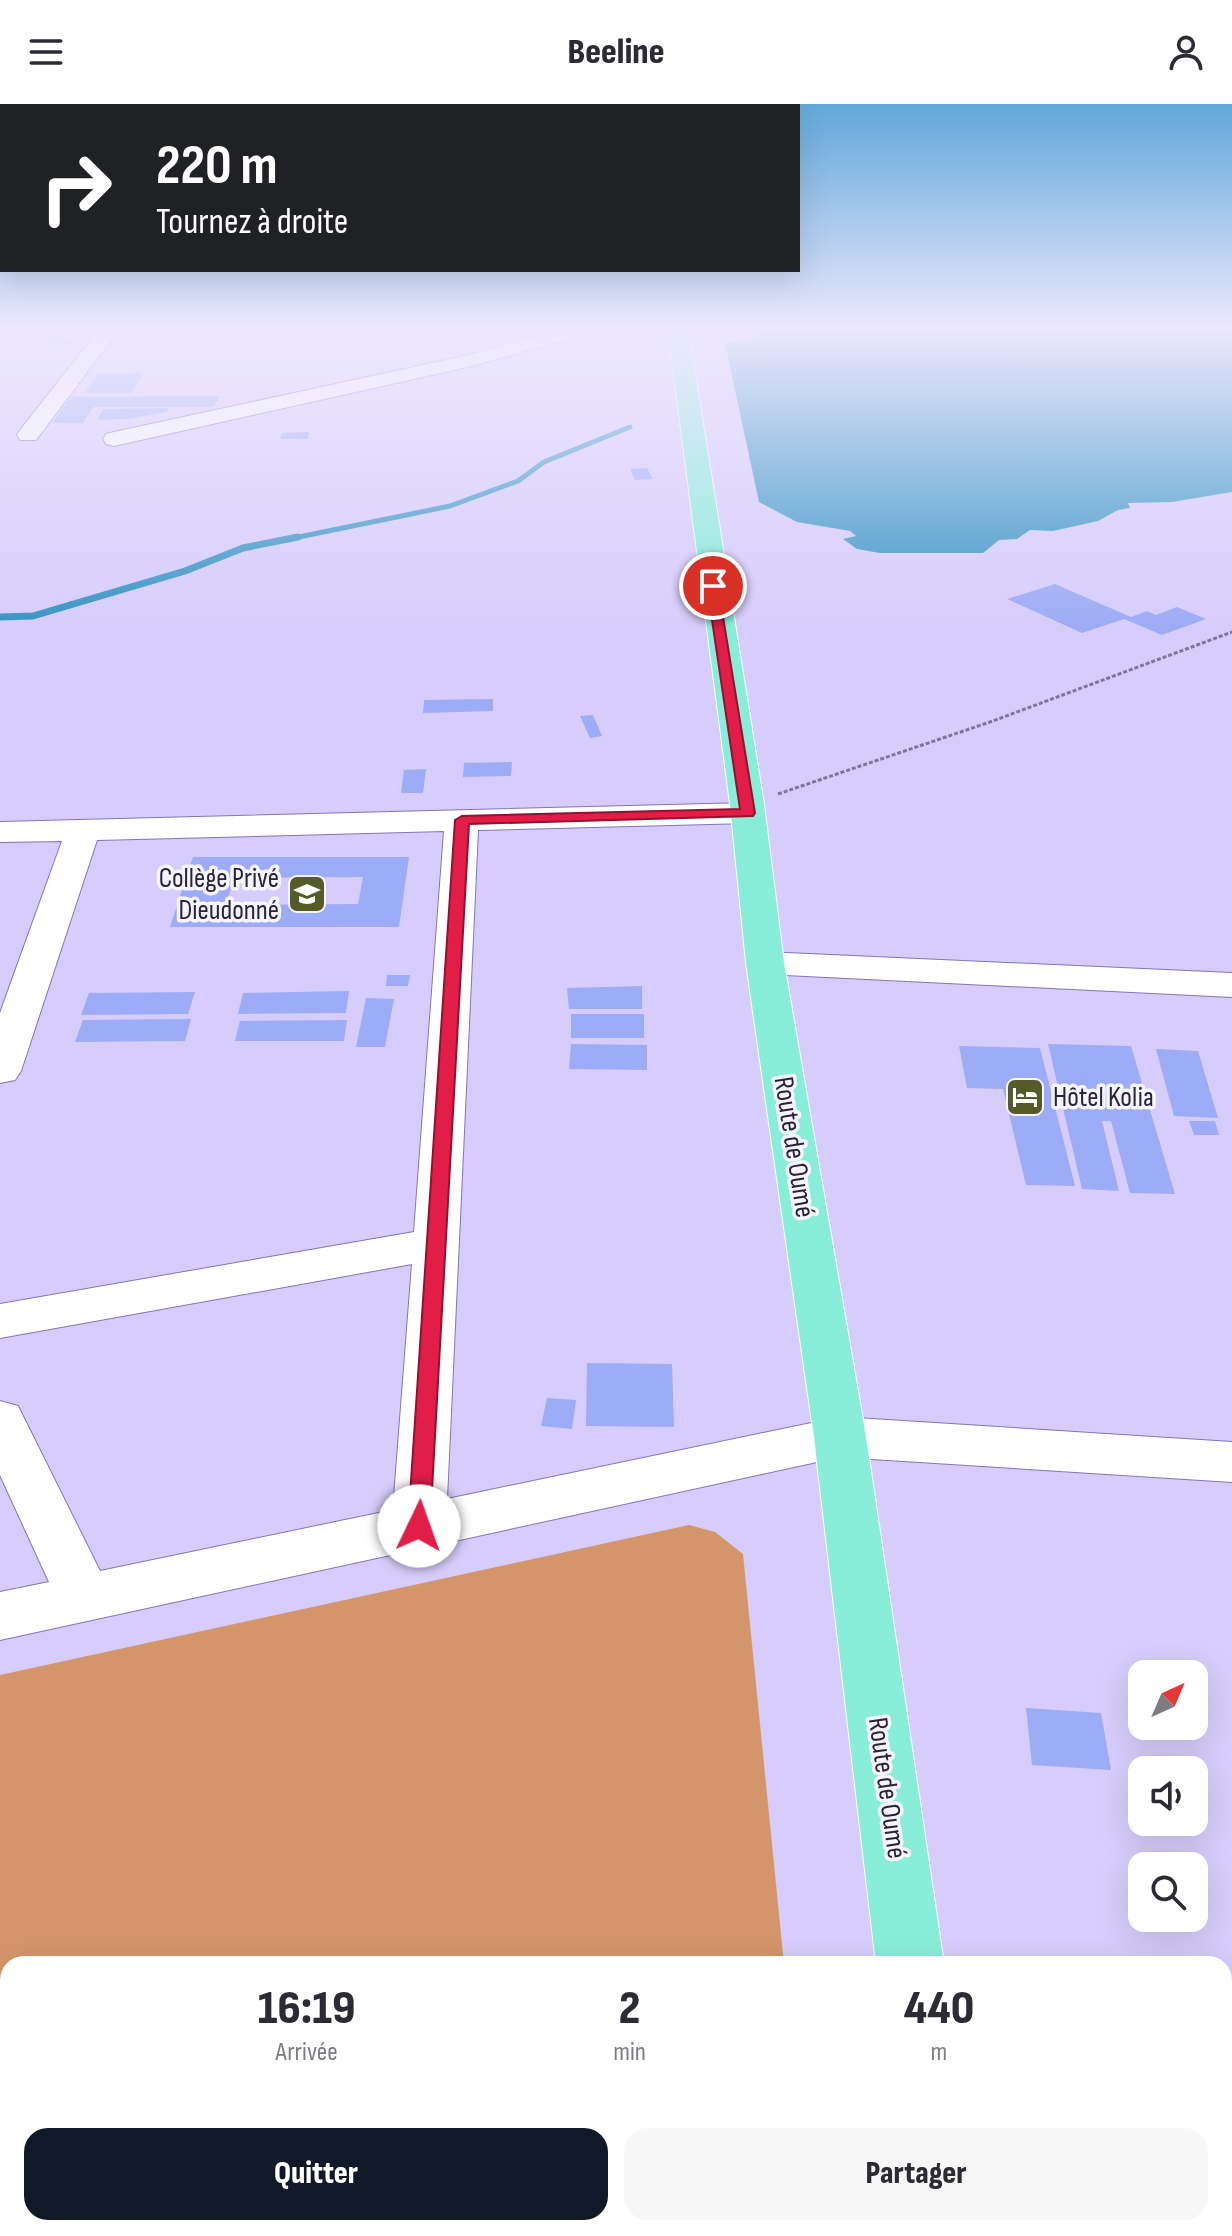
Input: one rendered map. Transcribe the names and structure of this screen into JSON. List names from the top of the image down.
{
  "streets": {
    "main road": ["Route de Oumé"]
  },
  "places": {
    "school or university": ["Collège Privé Dieudonné"],
    "hotel": ["Hôtel Kolia"]
  },
  "north": "top right",
  "page": {
    "header": "Beeline",
    "turn": ["220 m", "Tournez à droite"],
    "eta": [
      "16:19",
      "Arrivée",
      "2",
      "min",
      "440",
      "m"
    ],
    "buttons": ["Quitter", "Partager"]
  }
}
